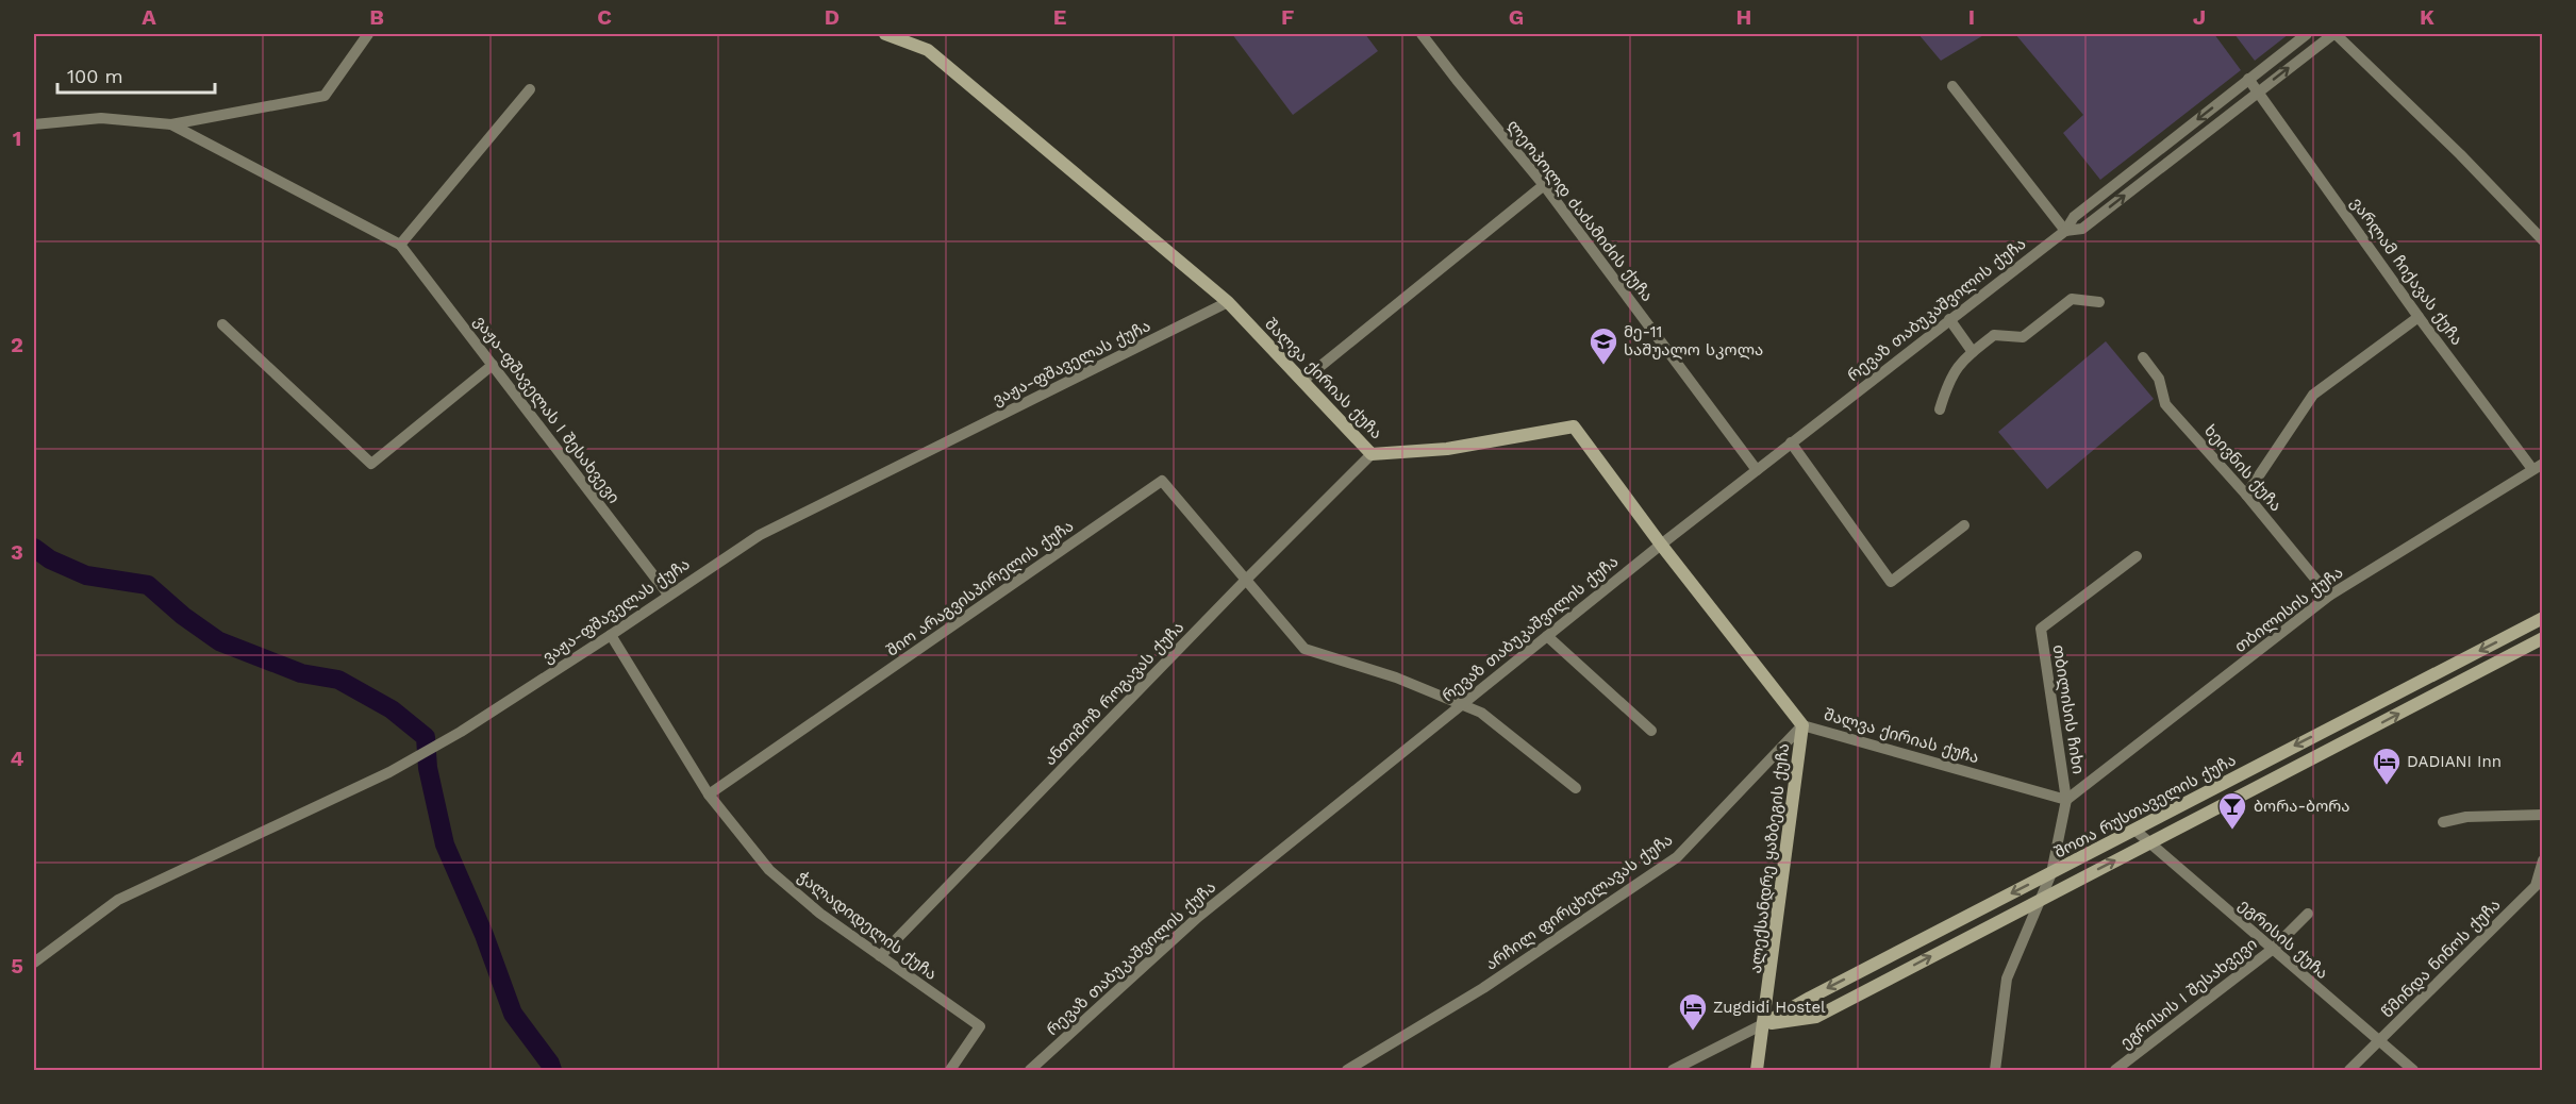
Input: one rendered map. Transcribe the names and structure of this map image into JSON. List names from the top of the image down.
{
  "streets": {
    "street": [
      "ლეოპოლდ ძაძამიძის ქუჩა",
      "ვარლამ ჩიქავას ქუჩა",
      "რევაზ თაბუკაშვილის ქუჩა",
      "ვაჟა-ფშაველას ქუჩა",
      "შალვა ქირიას ქუჩა",
      "ვაჟა-ფშაველას I შესახვევი",
      "ხეივნის ქუჩა",
      "შიო არაგვისპირელის ქუჩა",
      "თბილისის ქუჩა",
      "ანთიმოზ როგავას ქუჩა",
      "თბილისის ჩიხი",
      "შოთა რუსთაველის ქუჩა",
      "ალექსანდრე ყაზბეგის ქუჩა",
      "არჩილ ფირცხელავას ქუჩა",
      "ჭალადიდელის ქუჩა",
      "ეგრისის ქუჩა",
      "წმინდა ნინოს ქუჩა",
      "ეგრისის I შესახვევი"
    ]
  },
  "crossings": [
    ["ლეოპოლდ ძაძამიძის ქუჩა", "რევაზ თაბუკაშვილის ქუჩა"],
    ["ვარლამ ჩიქავას ქუჩა", "რევაზ თაბუკაშვილის ქუჩა"],
    ["ვარლამ ჩიქავას ქუჩა", "თბილისის ქუჩა"],
    ["რევაზ თაბუკაშვილის ქუჩა", "შალვა ქირიას ქუჩა"],
    ["ვაჟა-ფშაველას ქუჩა", "შალვა ქირიას ქუჩა"],
    ["ვაჟა-ფშაველას ქუჩა", "ვაჟა-ფშაველას I შესახვევი"],
    ["ვაჟა-ფშაველას ქუჩა", "ჭალადიდელის ქუჩა"],
    ["შალვა ქირიას ქუჩა", "თბილისის ქუჩა"],
    ["შალვა ქირიას ქუჩა", "ანთიმოზ როგავას ქუჩა"],
    ["შალვა ქირიას ქუჩა", "თბილისის ჩიხი"],
    ["შალვა ქირიას ქუჩა", "ალექსანდრე ყაზბეგის ქუჩა"],
    ["შალვა ქირიას ქუჩა", "არჩილ ფირცხელავას ქუჩა"],
    ["ხეივნის ქუჩა", "თბილისის ქუჩა"],
    ["შიო არაგვისპირელის ქუჩა", "ანთიმოზ როგავას ქუჩა"],
    ["შიო არაგვისპირელის ქუჩა", "ჭალადიდელის ქუჩა"],
    ["თბილისის ქუჩა", "თბილისის ჩიხი"],
    ["ანთიმოზ როგავას ქუჩა", "ჭალადიდელის ქუჩა"],
    ["შოთა რუსთაველის ქუჩა", "ალექსანდრე ყაზბეგის ქუჩა"],
    ["შოთა რუსთაველის ქუჩა", "ეგრისის ქუჩა"],
    ["ალექსანდრე ყაზბეგის ქუჩა", "არჩილ ფირცხელავას ქუჩა"],
    ["ეგრისის ქუჩა", "წმინდა ნინოს ქუჩა"],
    ["ეგრისის ქუჩა", "ეგრისის I შესახვევი"]
  ],
  "places": {
    "school or university": ["მე-11 საშუალო სკოლა"],
    "hotel": ["DADIANI Inn", "Zugdidi Hostel"],
    "bar": ["ბორა-ბორა"]
  },
  "scale_bar": "100 m",
  "grid": {
    "columns": [
      "A",
      "B",
      "C",
      "D",
      "E",
      "F",
      "G",
      "H",
      "I",
      "J",
      "K"
    ],
    "rows": [
      "1",
      "2",
      "3",
      "4",
      "5"
    ]
  }
}
